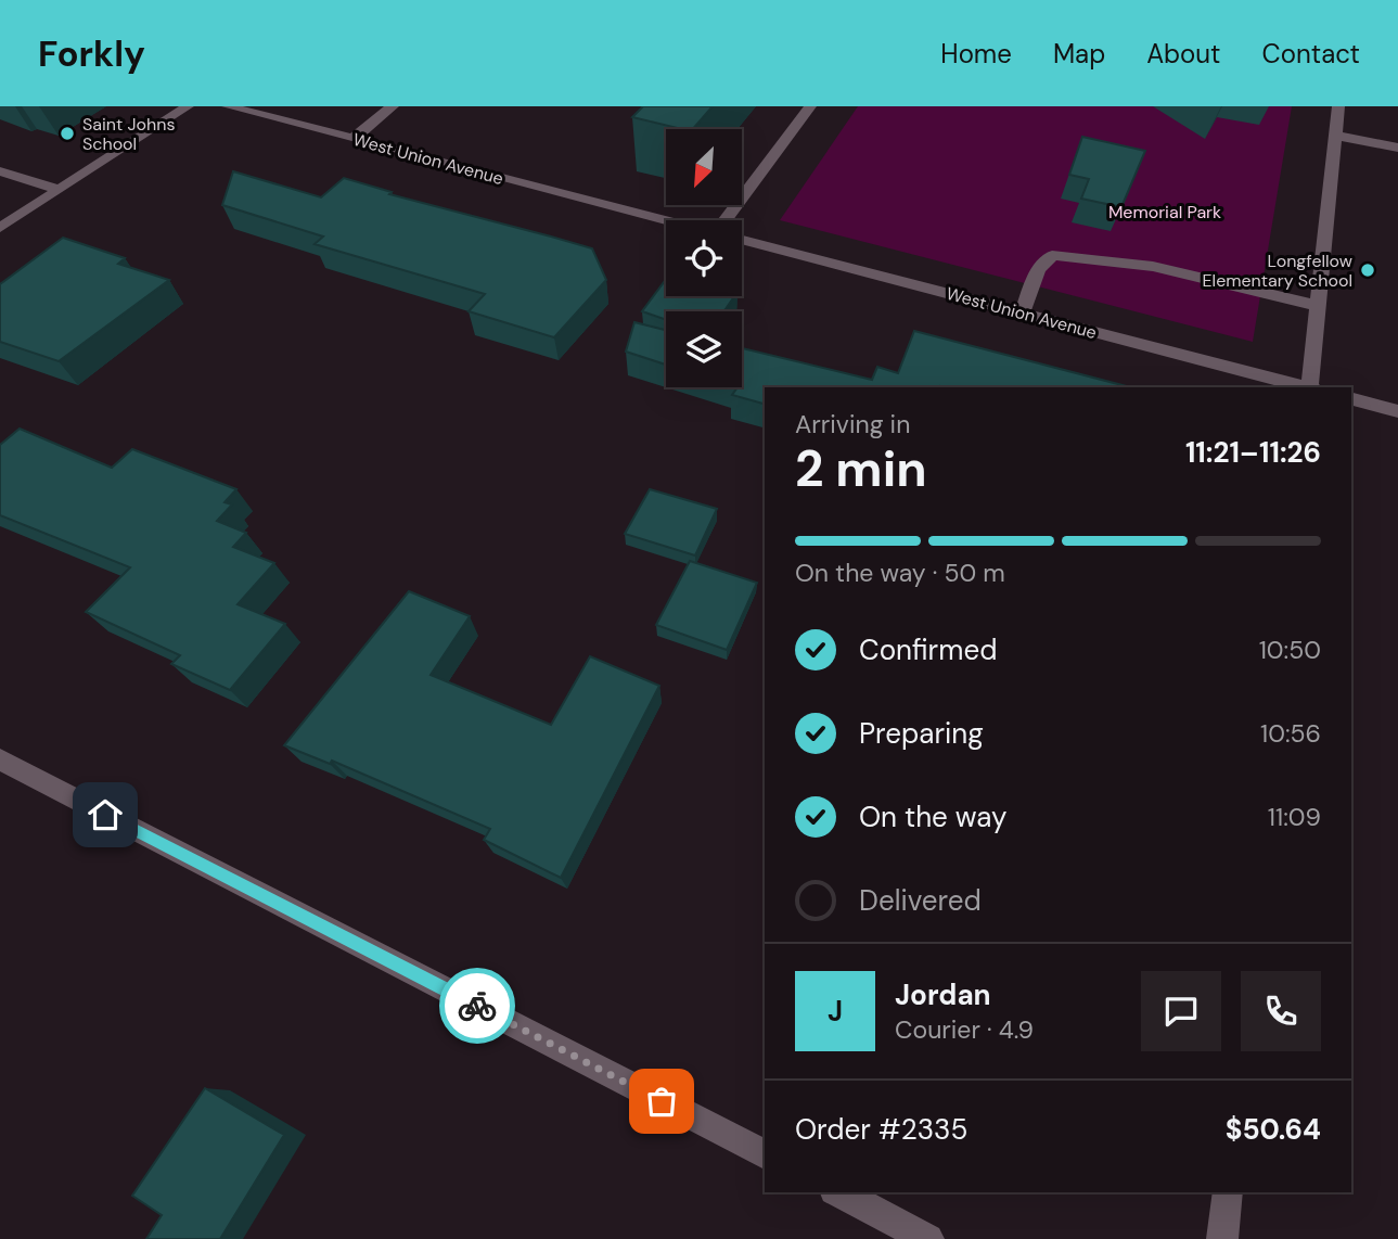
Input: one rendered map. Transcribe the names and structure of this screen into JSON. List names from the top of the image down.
{
  "streets": {
    "street": ["West Union Avenue"]
  },
  "parks": ["Memorial Park"],
  "places": ["Saint Johns School", "Longfellow Elementary School"],
  "north": "bottom left",
  "page": {
    "header": "Forkly",
    "nav": [
      "Home",
      "Map",
      "About",
      "Contact"
    ],
    "heading": ["2 min", "Arriving in", "11:21–11:26"],
    "panel": [
      "Jordan",
      "Courier · 4.9",
      "Order #2335",
      "$50.64"
    ],
    "bar": "On the way · 50 m",
    "list": [
      ["Confirmed", "10:50"],
      ["Preparing", "10:56"],
      ["On the way", "11:09"],
      "Delivered"
    ],
    "round": "J"
  }
}
